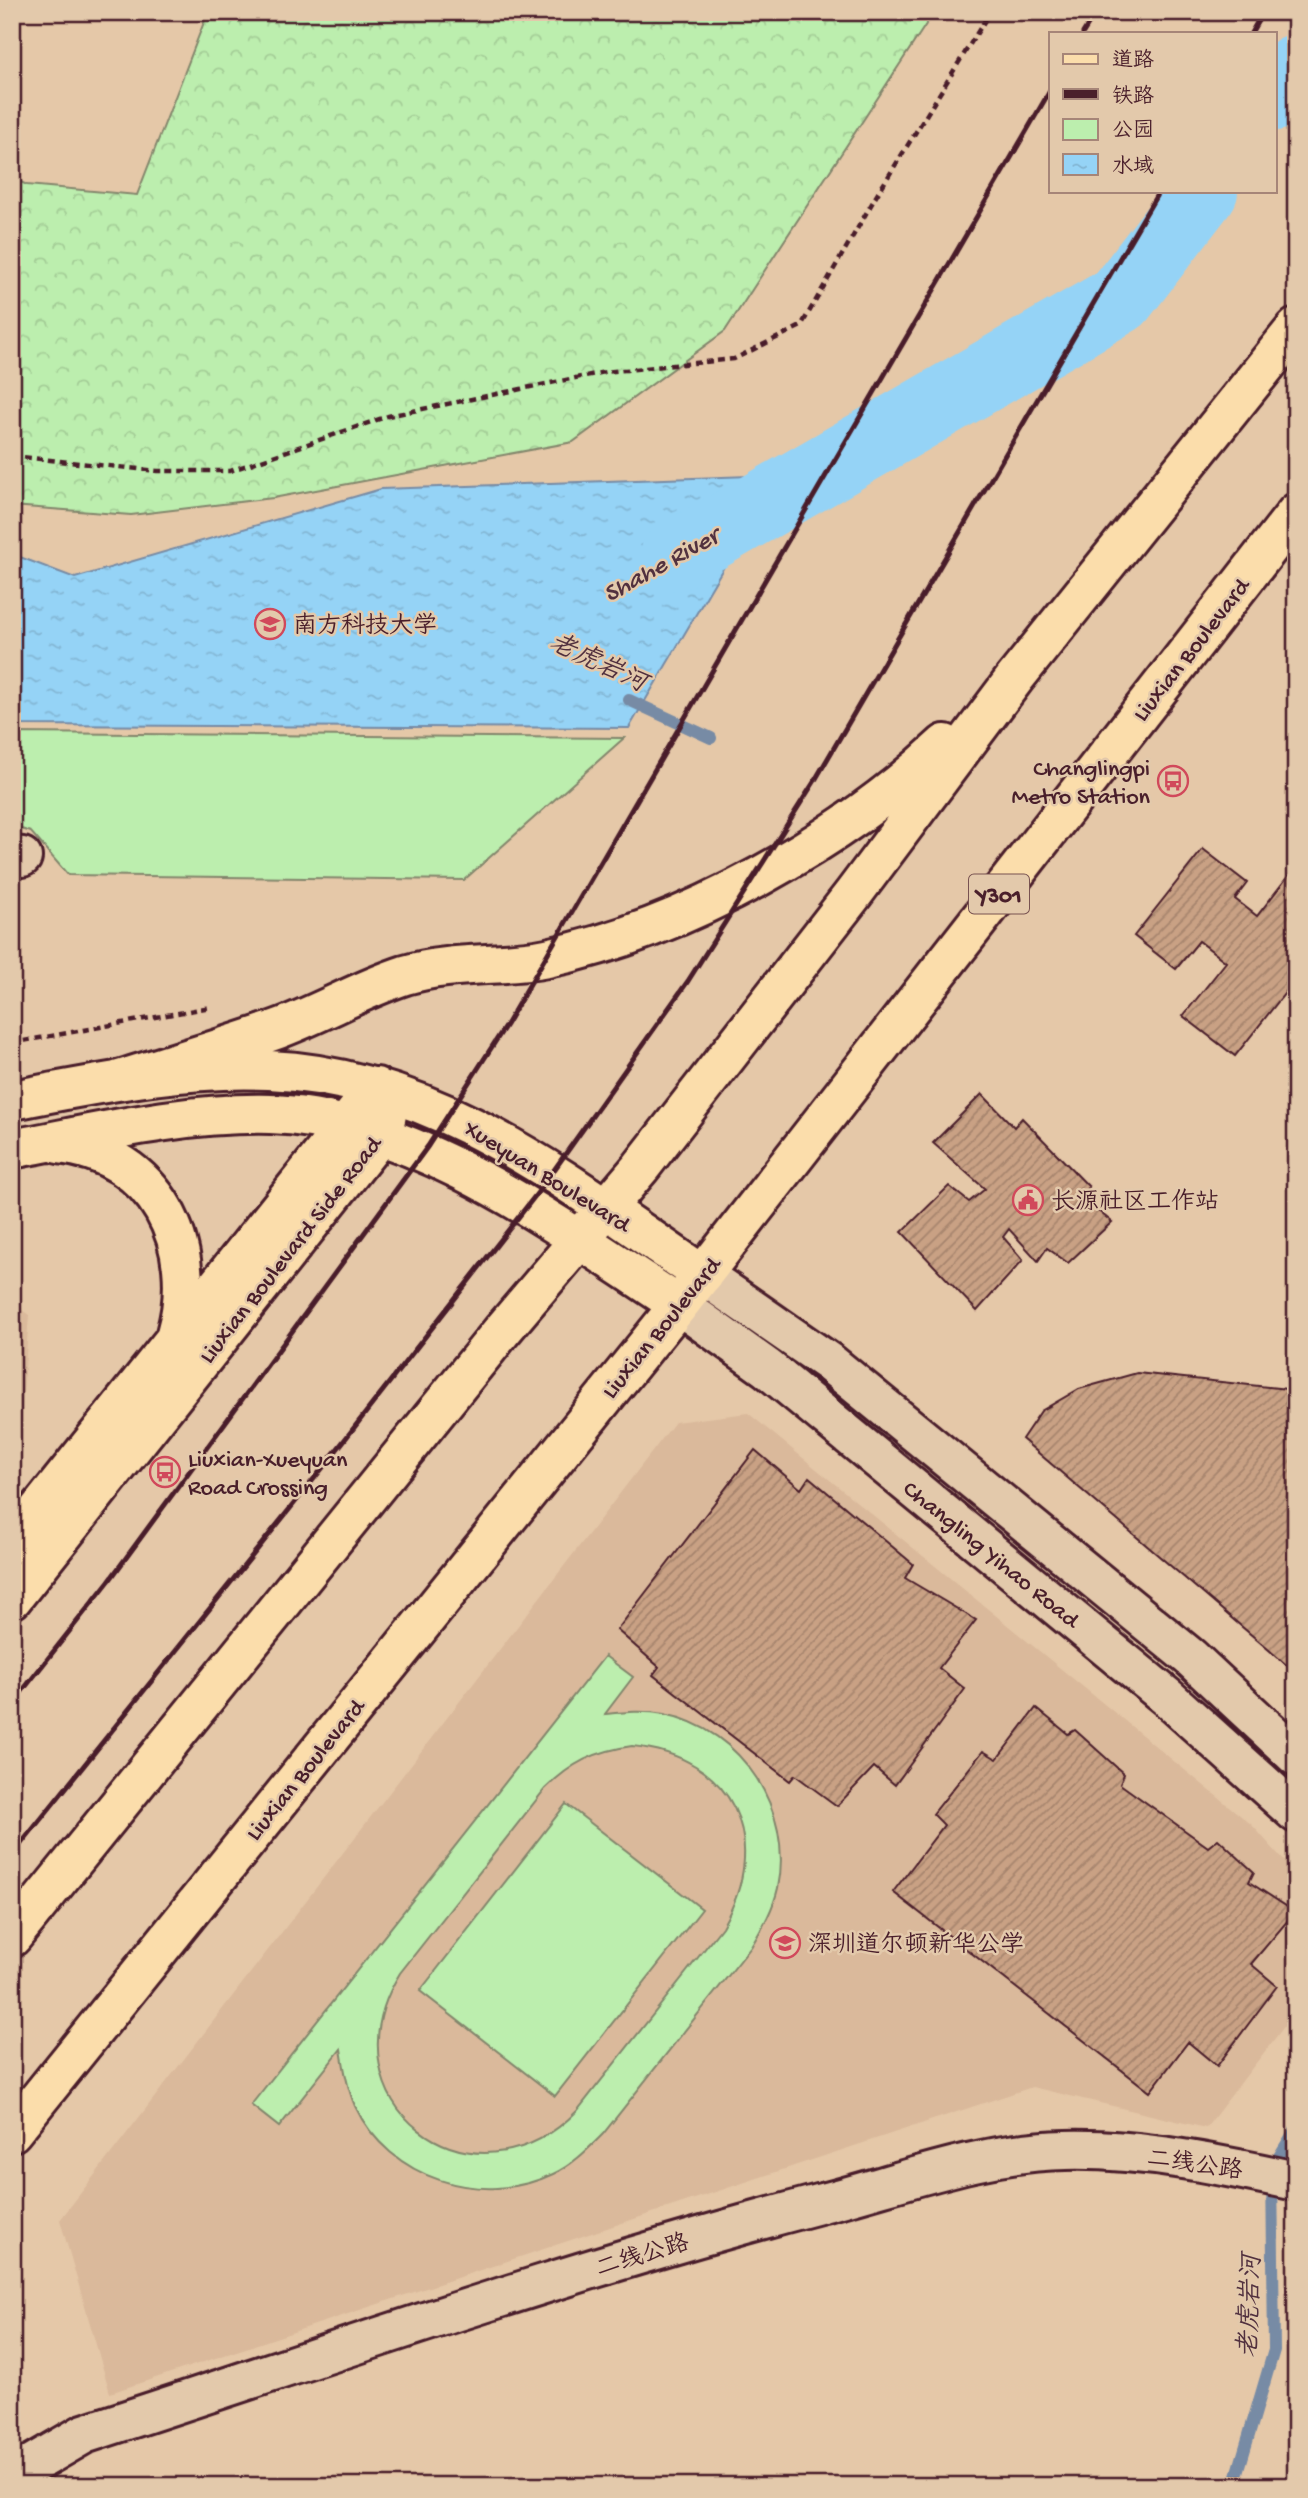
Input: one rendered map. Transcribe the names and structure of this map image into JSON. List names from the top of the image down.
{
  "streets": {
    "main road": [
      "Liuxian Boulevard",
      "Y301",
      "Xueyuan Boulevard",
      "Liuxian Boulevard Side Road"
    ],
    "street": ["Changling Yihao Road", "二线公路"]
  },
  "crossings": [
    ["Liuxian Boulevard", "Xueyuan Boulevard"],
    ["Liuxian Boulevard", "Changling Yihao Road"],
    ["Xueyuan Boulevard", "Liuxian Boulevard Side Road"],
    ["Xueyuan Boulevard", "Changling Yihao Road"]
  ],
  "water": ["Shahe River", "老虎岩河"],
  "places": {
    "school or university": ["南方科技大学", "深圳道尔顿新华公学"],
    "bus stop": ["Changlingpi Metro Station", "Liuxian-Xueyuan Road Crossing"],
    "public building": ["长源社区工作站"]
  },
  "legend": [
    "道路",
    "铁路",
    "公园",
    "水域"
  ]
}
